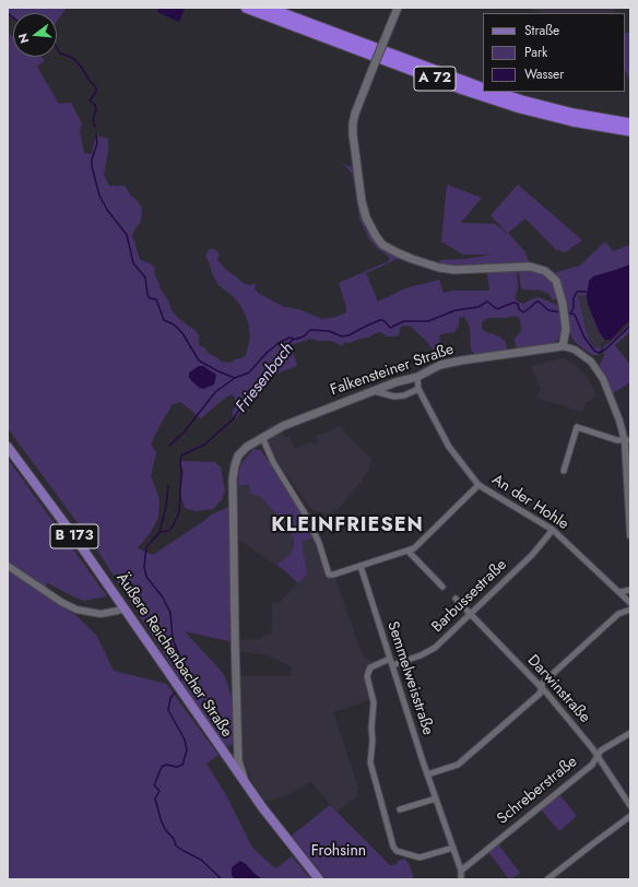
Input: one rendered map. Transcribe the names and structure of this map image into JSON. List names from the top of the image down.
{
  "streets": {
    "highway": ["A 72"],
    "main road": ["Falkensteiner Straße", "B 173", "Äußere Reichenbacher Straße"],
    "street": [
      "An der Hohle",
      "Barbussestraße",
      "Semmelweisstraße",
      "Darwinstraße",
      "Schreberstraße"
    ]
  },
  "crossings": [
    ["Falkensteiner Straße", "An der Hohle"],
    ["Falkensteiner Straße", "Äußere Reichenbacher Straße"],
    ["An der Hohle", "Barbussestraße"],
    ["Barbussestraße", "Semmelweisstraße"],
    ["Barbussestraße", "Darwinstraße"],
    ["Semmelweisstraße", "Schreberstraße"],
    ["Darwinstraße", "Schreberstraße"]
  ],
  "districts": ["KLEINFRIESEN"],
  "water": ["Friesenbach"],
  "parks": ["Frohsinn"],
  "legend": ["Straße", "Park", "Wasser"],
  "north": "left"
}
